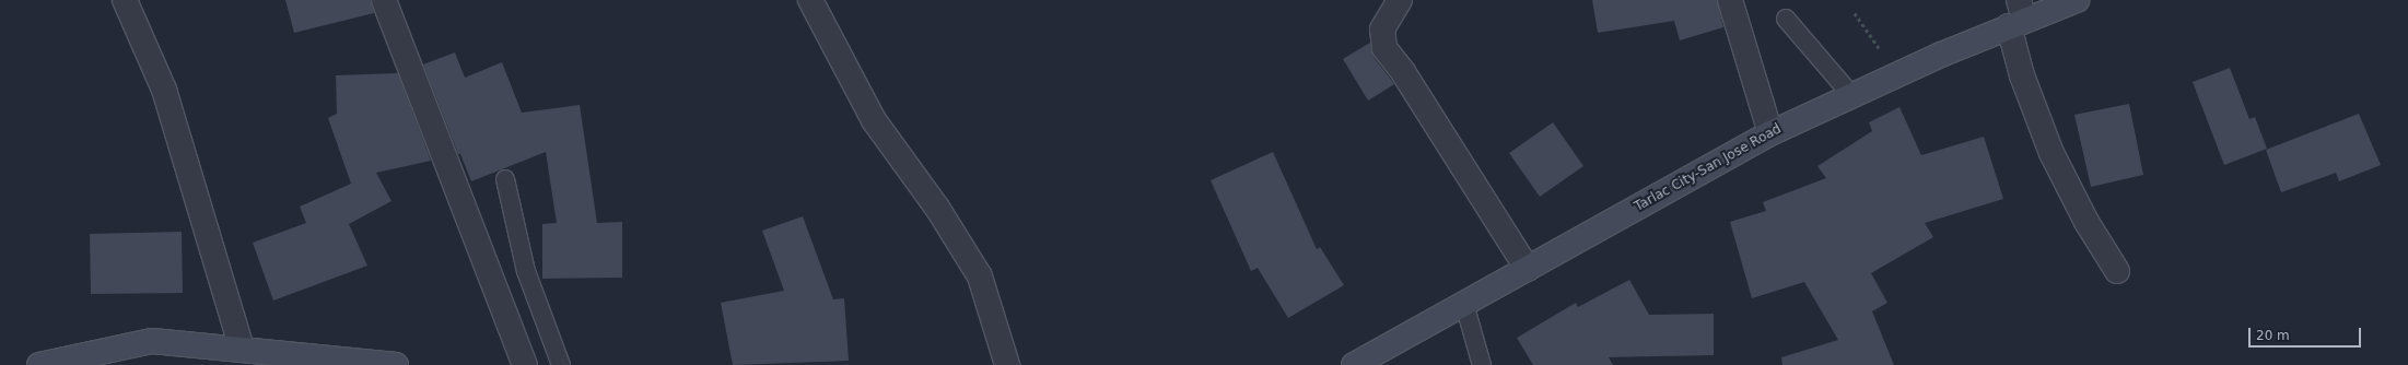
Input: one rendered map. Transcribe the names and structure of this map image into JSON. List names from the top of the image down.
{
  "streets": {
    "main road": ["Tarlac City-San Jose Road"]
  },
  "scale_bar": "20 m"
}
